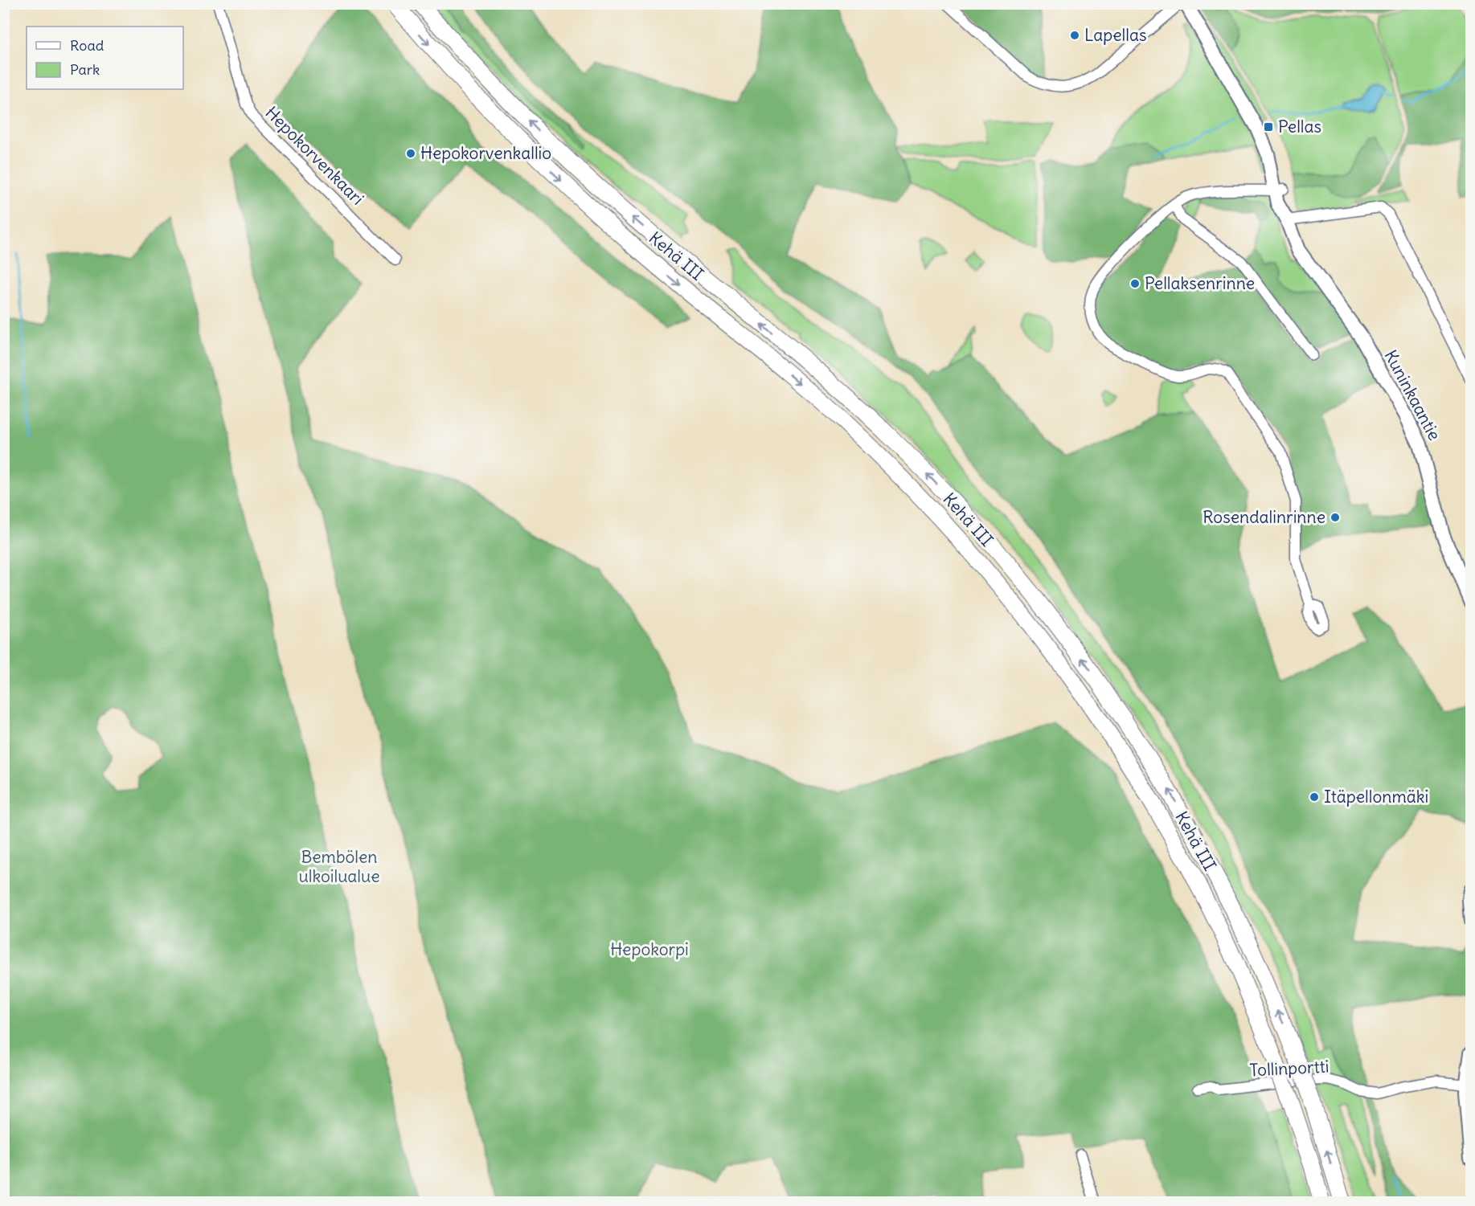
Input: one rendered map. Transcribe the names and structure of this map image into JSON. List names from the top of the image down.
{
  "streets": {
    "highway": ["Kehä III"],
    "main road": ["Kuninkaantie"],
    "street": ["Hepokorvenkaari", "Tollinportti"]
  },
  "parks": ["Bembölen ulkoilualue", "Hepokorpi"],
  "places": {
    "other": [
      "Lapellas",
      "Hepokorvenkallio",
      "Pellaksenrinne",
      "Rosendalinrinne",
      "Itäpellonmäki"
    ],
    "transit": ["Pellas"]
  },
  "legend": ["Road", "Park"]
}
